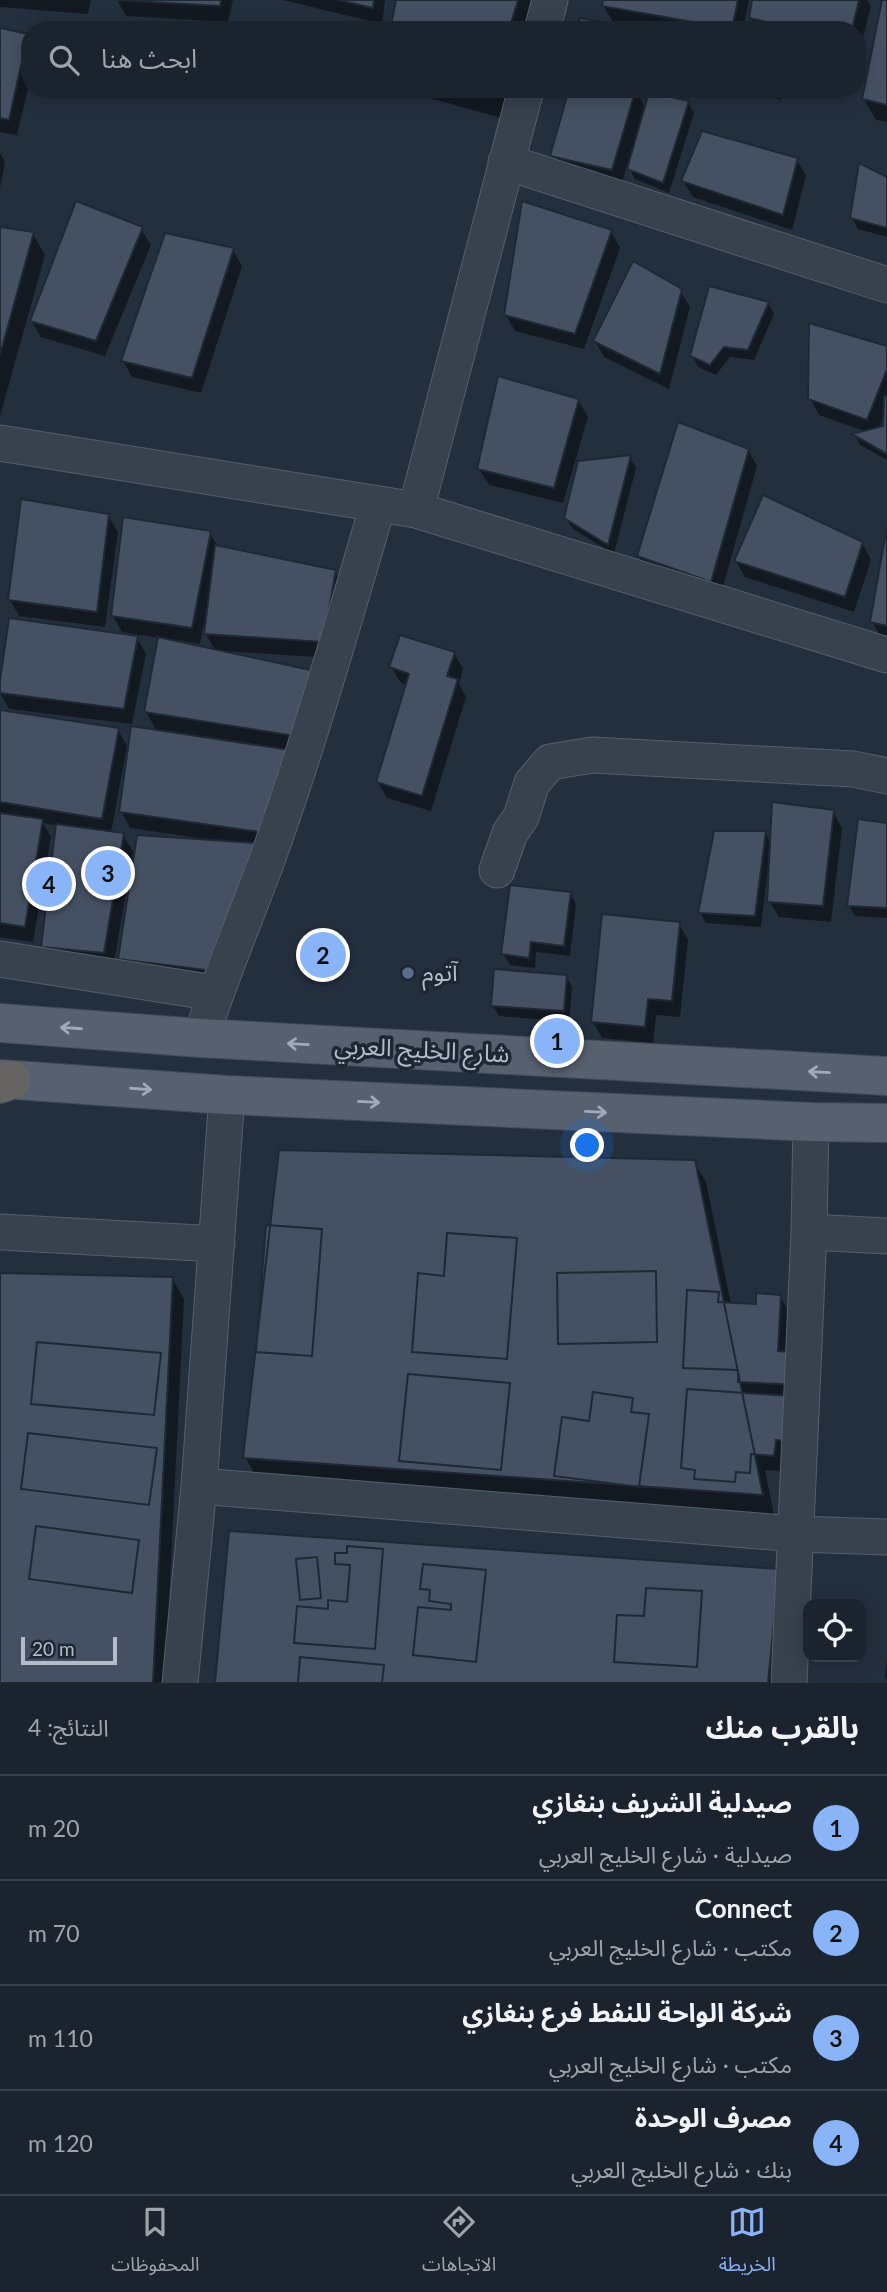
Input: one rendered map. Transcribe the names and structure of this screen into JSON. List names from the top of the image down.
{
  "streets": {
    "main road": ["شارع الخليج العربي"]
  },
  "places": ["آتوم"],
  "scale_bar": "20 m",
  "page": {
    "search": "ابحث هنا",
    "pins": [
      "3",
      "4",
      "2",
      "1"
    ],
    "scale": "20 m",
    "heading": ["بالقرب منك", "النتائج: 4"],
    "list": [
      {
        "mark": "1",
        "name": "صيدلية الشريف بنغازي",
        "note": "صيدلية · شارع الخليج العربي",
        "value": "20 m"
      },
      {
        "mark": "2",
        "name": "Connect",
        "note": "مكتب · شارع الخليج العربي",
        "value": "70 m"
      },
      {
        "mark": "3",
        "name": "شركة الواحة للنفط فرع بنغازي",
        "note": "مكتب · شارع الخليج العربي",
        "value": "110 m"
      },
      {
        "mark": "4",
        "name": "مصرف الوحدة",
        "note": "بنك · شارع الخليج العربي",
        "value": "120 m"
      }
    ],
    "nav": ["الخريطة", "الاتجاهات", "المحفوظات"]
  }
}
